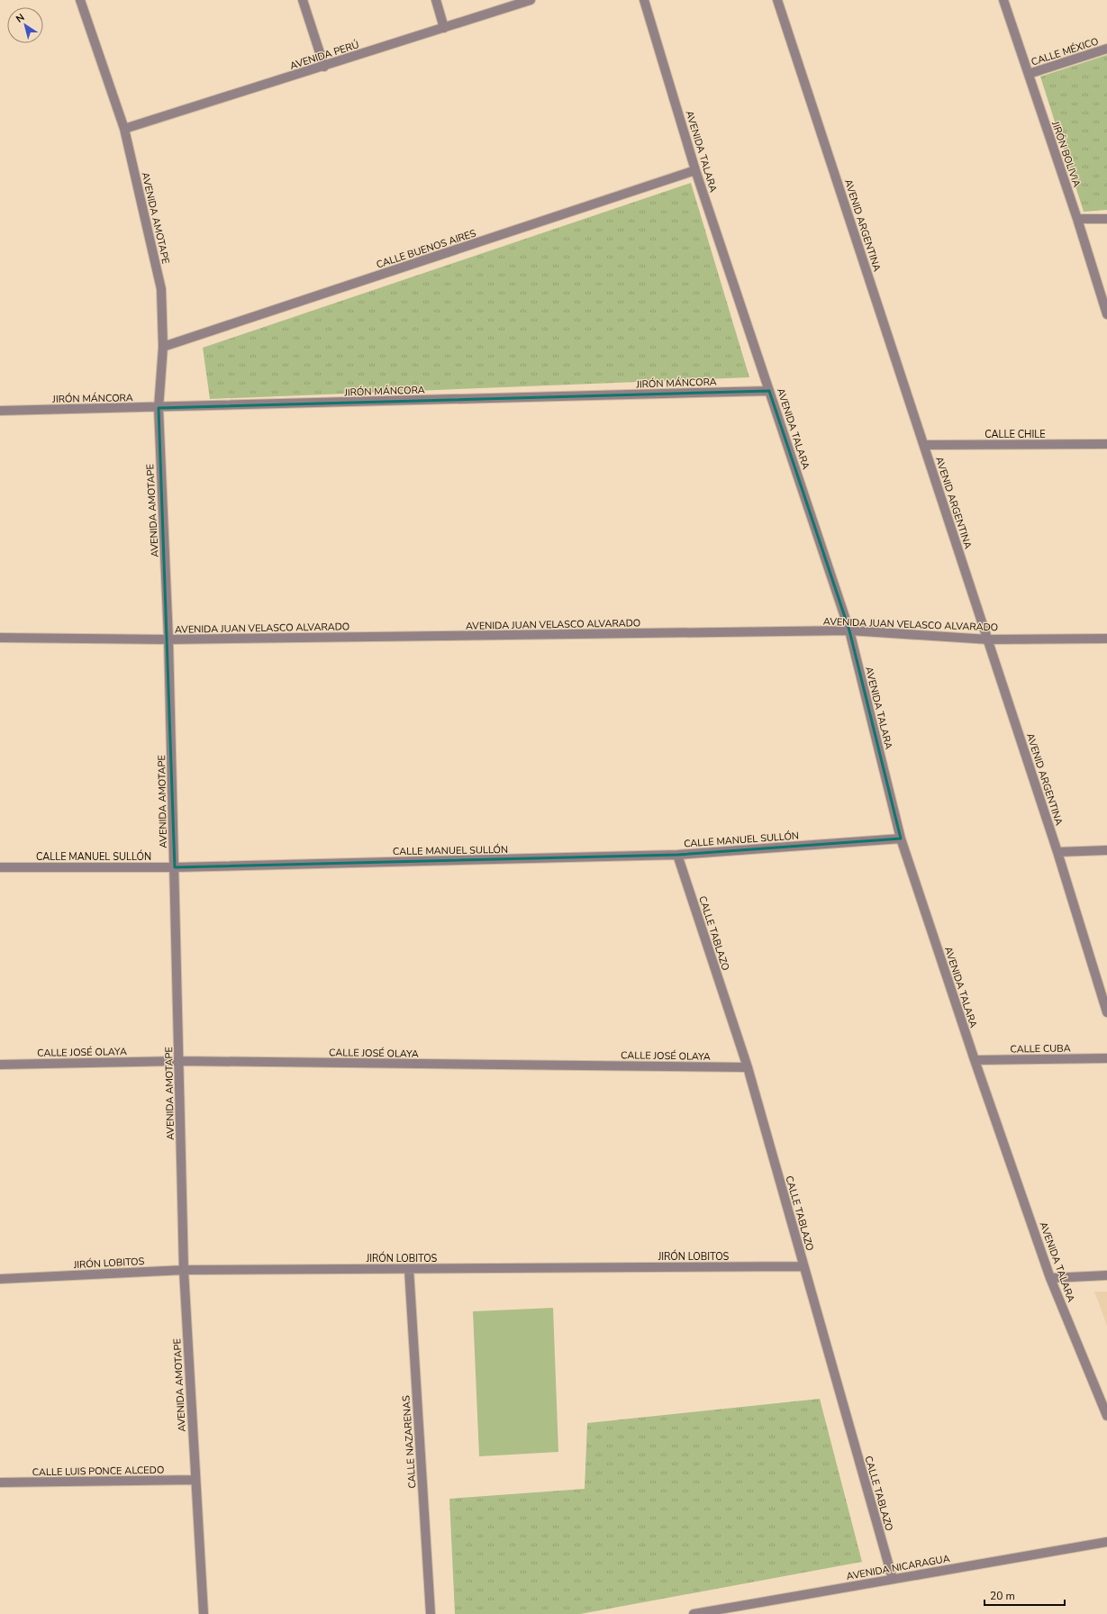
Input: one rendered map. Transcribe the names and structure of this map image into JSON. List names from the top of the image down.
{
  "streets": {
    "street": [
      "CALLE MÉXICO",
      "AVENIDA PERÚ",
      "AVENIDA TALARA",
      "JIRÓN BOLIVIA",
      "AVENIDA AMOTAPE",
      "AVENID ARGENTINA",
      "CALLE BUENOS AIRES",
      "JIRÓN MÁNCORA",
      "CALLE CHILE",
      "AVENIDA JUAN VELASCO ALVARADO",
      "CALLE MANUEL SULLÓN",
      "CALLE TABLAZO",
      "CALLE CUBA",
      "CALLE JOSÉ OLAYA",
      "JIRÓN LOBITOS",
      "CALLE NAZARENAS",
      "CALLE LUIS PONCE ALCEDO",
      "AVENIDA NICARAGUA"
    ]
  },
  "crossings": [
    ["CALLE MÉXICO", "JIRÓN BOLIVIA"],
    ["AVENIDA PERÚ", "AVENIDA AMOTAPE"],
    ["AVENIDA TALARA", "CALLE BUENOS AIRES"],
    ["AVENIDA TALARA", "JIRÓN MÁNCORA"],
    ["AVENIDA TALARA", "AVENIDA JUAN VELASCO ALVARADO"],
    ["AVENIDA TALARA", "CALLE MANUEL SULLÓN"],
    ["AVENIDA TALARA", "CALLE CUBA"],
    ["AVENIDA AMOTAPE", "CALLE BUENOS AIRES"],
    ["AVENIDA AMOTAPE", "JIRÓN MÁNCORA"],
    ["AVENIDA AMOTAPE", "AVENIDA JUAN VELASCO ALVARADO"],
    ["AVENIDA AMOTAPE", "CALLE MANUEL SULLÓN"],
    ["AVENIDA AMOTAPE", "CALLE JOSÉ OLAYA"],
    ["AVENIDA AMOTAPE", "JIRÓN LOBITOS"],
    ["AVENIDA AMOTAPE", "CALLE LUIS PONCE ALCEDO"],
    ["AVENID ARGENTINA", "CALLE CHILE"],
    ["AVENID ARGENTINA", "AVENIDA JUAN VELASCO ALVARADO"],
    ["CALLE MANUEL SULLÓN", "CALLE TABLAZO"],
    ["CALLE TABLAZO", "CALLE JOSÉ OLAYA"],
    ["CALLE TABLAZO", "JIRÓN LOBITOS"],
    ["CALLE TABLAZO", "AVENIDA NICARAGUA"],
    ["JIRÓN LOBITOS", "CALLE NAZARENAS"]
  ],
  "scale_bar": "20 m",
  "north": "top left"
}
